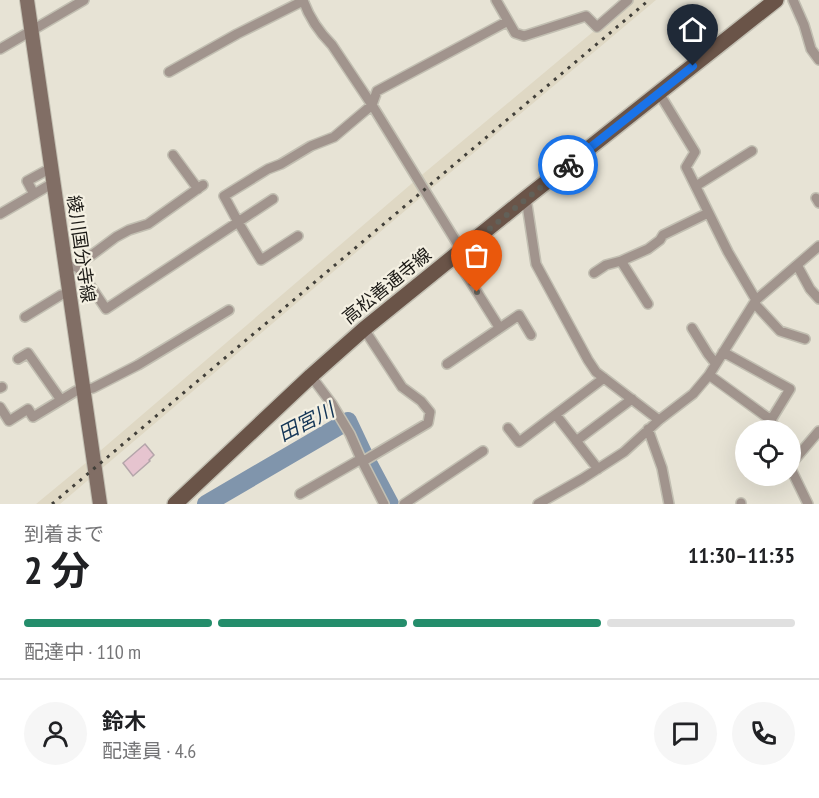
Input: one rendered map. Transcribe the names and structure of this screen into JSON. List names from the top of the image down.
{
  "streets": {
    "main road": ["綾川国分寺線", "高松善通寺線"]
  },
  "water": ["田宮川"],
  "page": {
    "heading": ["2 分", "到着まで", "11:30–11:35"],
    "panel": ["鈴木", "配達員 · 4.6"],
    "bar": "配達中 · 110 m"
  }
}
